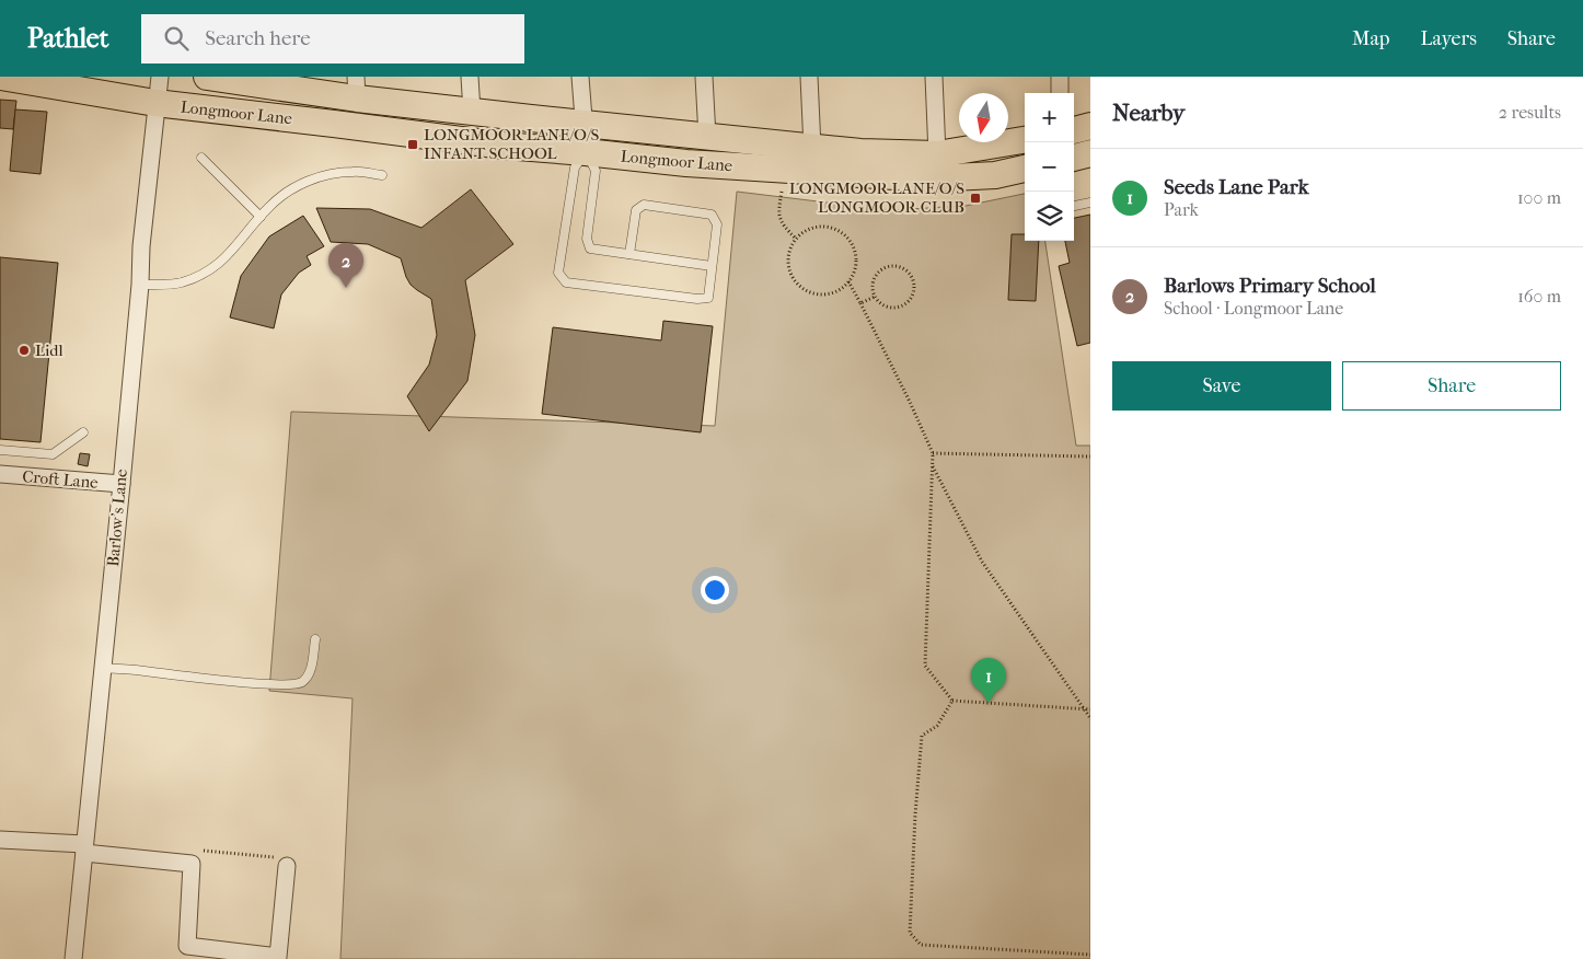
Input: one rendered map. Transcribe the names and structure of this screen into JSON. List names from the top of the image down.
{
  "streets": {
    "main road": ["Longmoor Lane"],
    "street": ["Croft Lane", "Barlow's Lane"]
  },
  "crossings": [
    ["Longmoor Lane", "Barlow's Lane"],
    ["Croft Lane", "Barlow's Lane"]
  ],
  "places": {
    "transit": ["LONGMOOR LANE/O/S INFANT SCHOOL", "LONGMOOR LANE/O/S LONGMOOR CLUB"],
    "other": ["Lidl"]
  },
  "north": "bottom",
  "page": {
    "header": "Pathlet",
    "search": "Search here",
    "nav": ["Map", "Layers", "Share"],
    "heading": ["Nearby", "2 results"],
    "map_buttons": ["+", "−"],
    "list": [
      {
        "mark": "1",
        "name": "Seeds Lane Park",
        "note": "Park",
        "value": "100 m"
      },
      {
        "mark": "2",
        "name": "Barlows Primary School",
        "note": "School · Longmoor Lane",
        "value": "160 m"
      }
    ],
    "pins": ["2", "1"],
    "buttons": ["Save", "Share"]
  }
}
